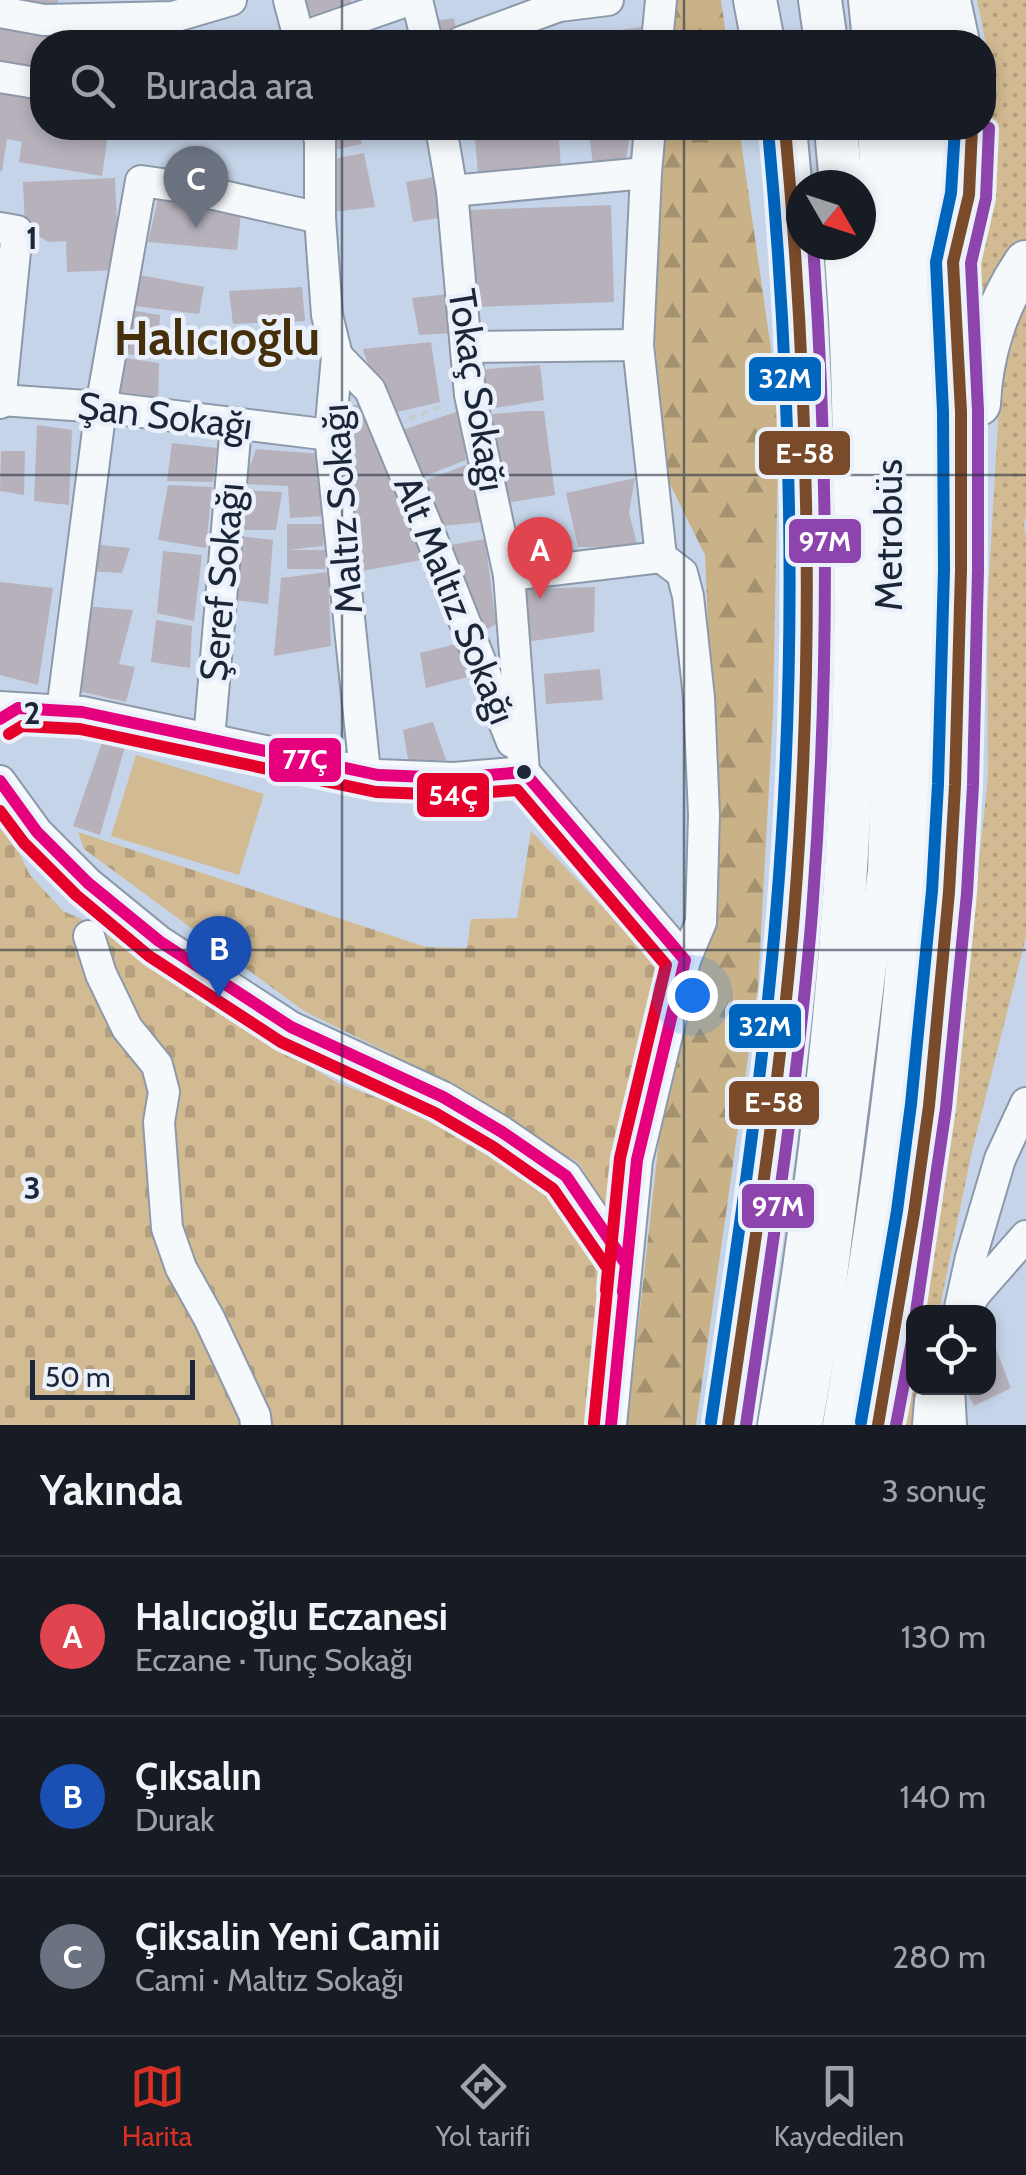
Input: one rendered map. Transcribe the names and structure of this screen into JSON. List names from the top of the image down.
{
  "streets": {
    "street": [
      "Tokaç Sokağı",
      "Şan Sokağı",
      "Maltız Sokağı",
      "Metrobüs",
      "Şeref Sokağı",
      "Alt Maltız Sokağı"
    ]
  },
  "crossings": [
    ["Tokaç Sokağı", "Alt Maltız Sokağı"],
    ["Şan Sokağı", "Maltız Sokağı"],
    ["Şan Sokağı", "Şeref Sokağı"],
    ["Maltız Sokağı", "Alt Maltız Sokağı"]
  ],
  "districts": ["Halıcıoğlu"],
  "lines": [
    "transit line E-58",
    "transit line 97M",
    "transit line 32M",
    "transit line 77Ç",
    "transit line 54Ç"
  ],
  "scale_bar": "50 m",
  "north": "bottom right",
  "page": {
    "search": "Burada ara",
    "pins": ["C", "A", "B"],
    "scale": "50 m",
    "heading": ["Yakında", "3 sonuç"],
    "list": [
      {
        "mark": "A",
        "name": "Halıcıoğlu Eczanesi",
        "note": "Eczane · Tunç Sokağı",
        "value": "130 m"
      },
      {
        "mark": "B",
        "name": "Çıksalın",
        "note": "Durak",
        "value": "140 m"
      },
      {
        "mark": "C",
        "name": "Çiksalin Yeni Camii",
        "note": "Cami · Maltız Sokağı",
        "value": "280 m"
      }
    ],
    "nav": ["Harita", "Yol tarifi", "Kaydedilen"]
  },
  "grid": {
    "rows": ["1", "2", "3"]
  }
}
